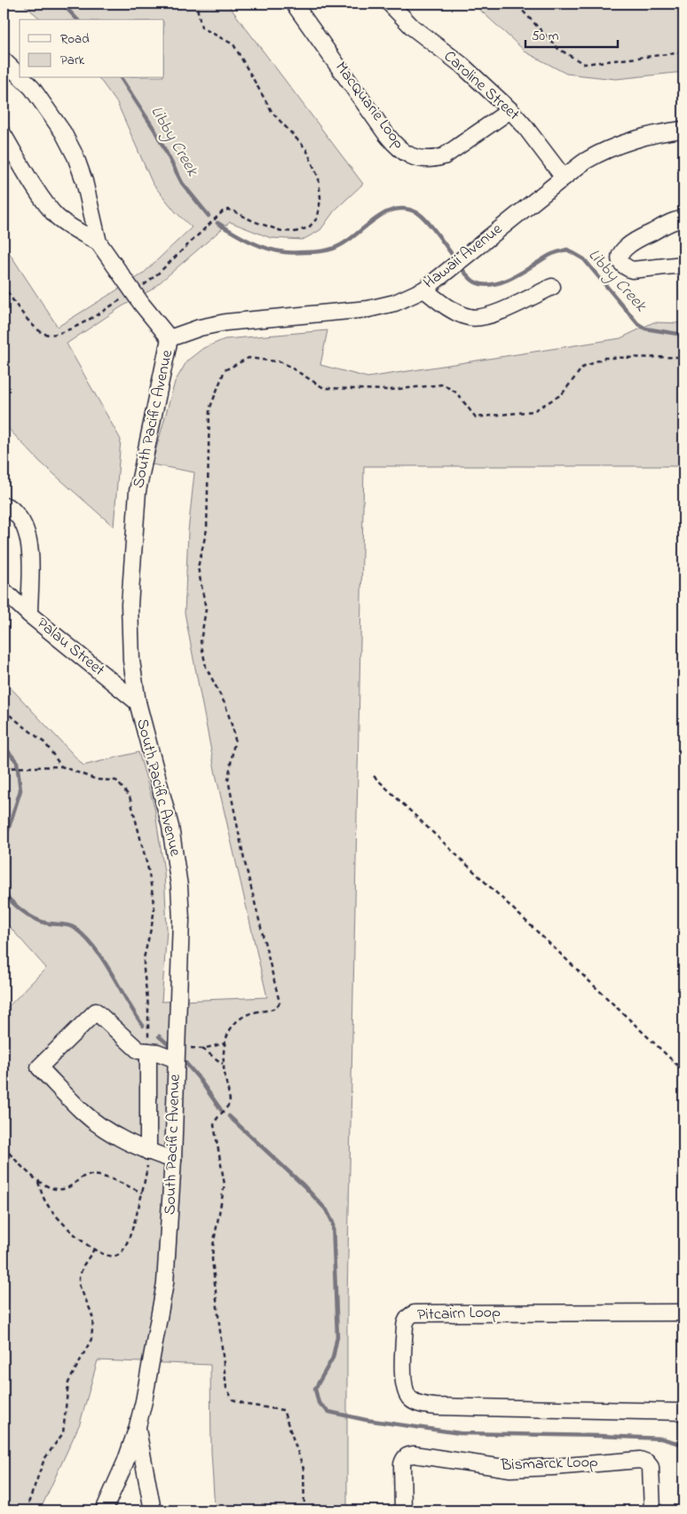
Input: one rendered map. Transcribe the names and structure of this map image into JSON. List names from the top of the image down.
{
  "streets": {
    "street": [
      "Caroline Street",
      "MacQuarie Loop",
      "Hawaii Avenue",
      "South Pacific Avenue",
      "Palau Street",
      "Pitcairn Loop",
      "Bismarck Loop"
    ]
  },
  "crossings": [
    ["Caroline Street", "MacQuarie Loop"],
    ["Caroline Street", "Hawaii Avenue"],
    ["Hawaii Avenue", "South Pacific Avenue"],
    ["South Pacific Avenue", "Palau Street"]
  ],
  "water": ["Libby Creek"],
  "legend": ["Road", "Park"],
  "scale_bar": "50 m"
}
